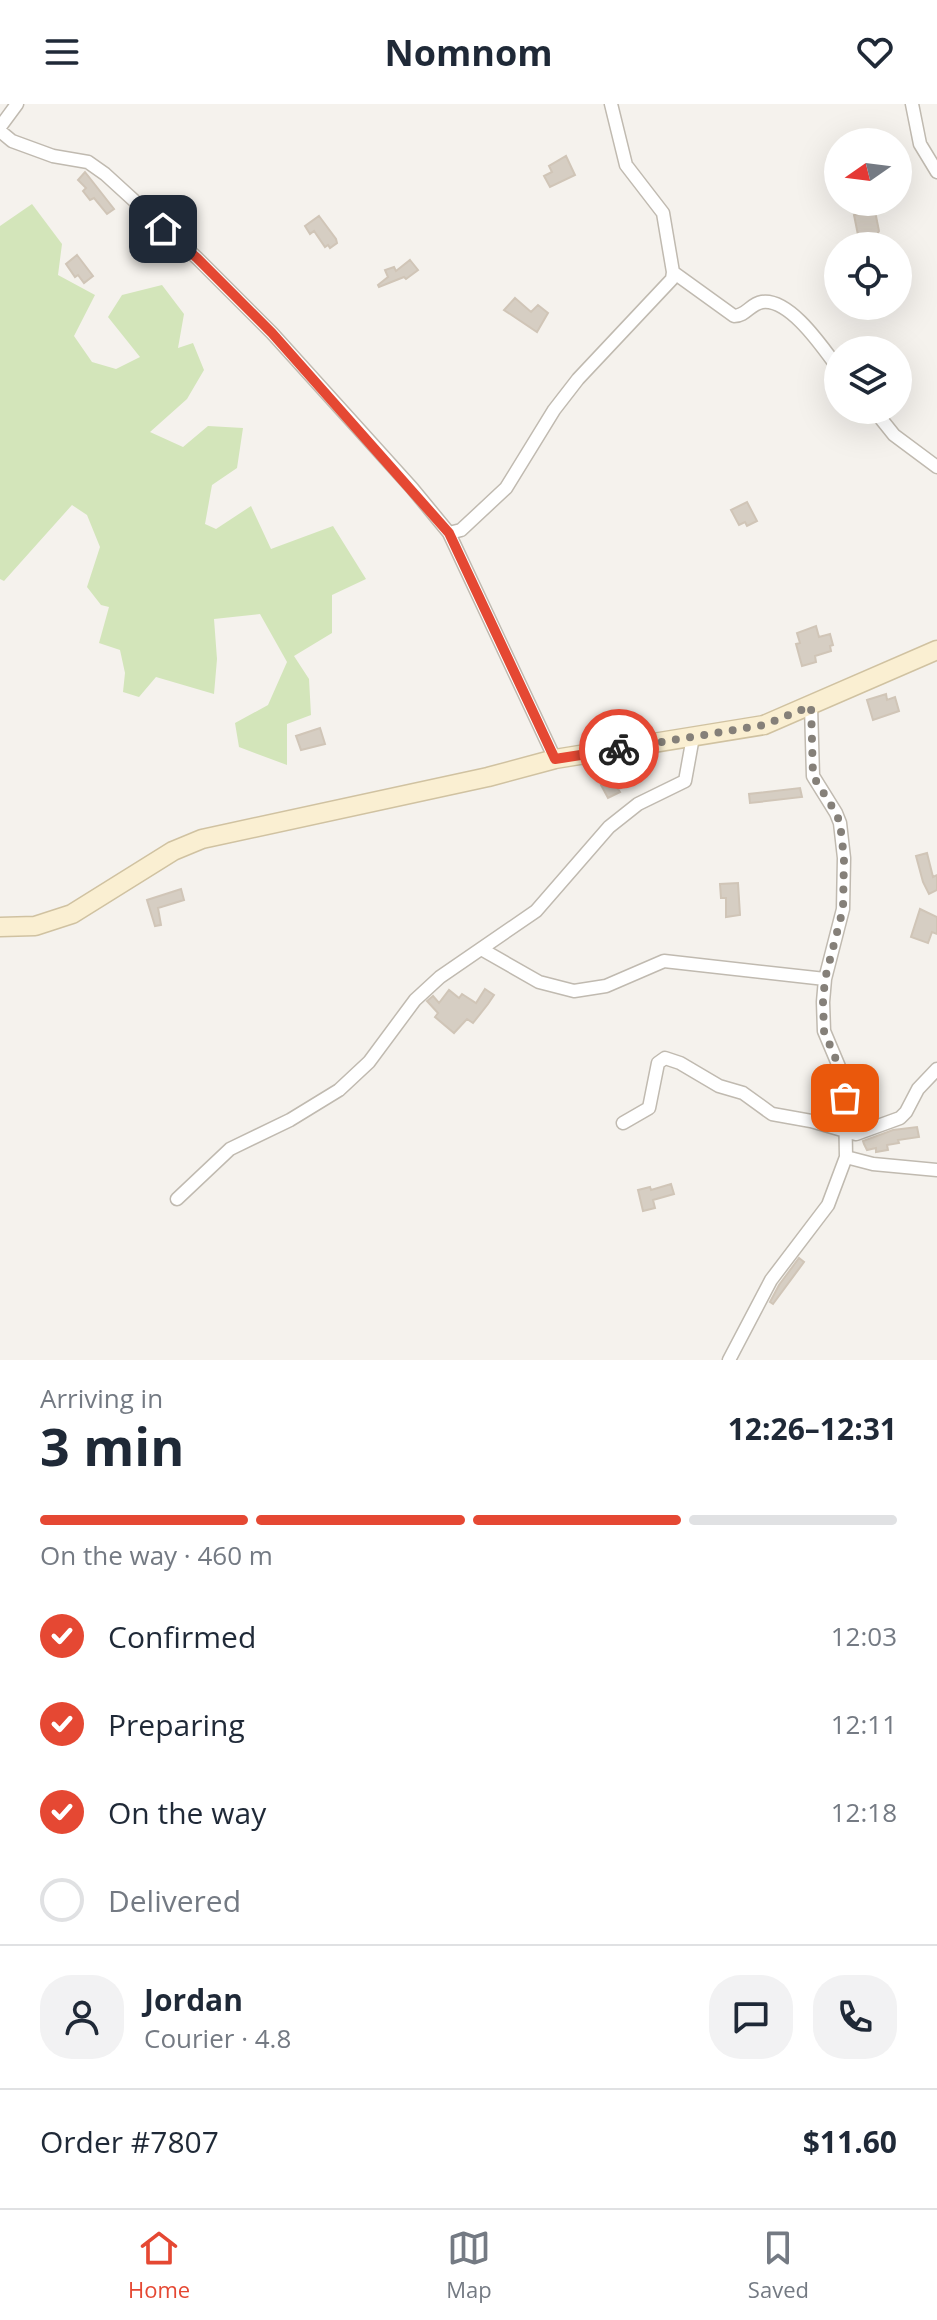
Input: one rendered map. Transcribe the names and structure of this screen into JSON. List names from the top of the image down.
{
  "north": "left",
  "page": {
    "header": "Nomnom",
    "heading": ["3 min", "Arriving in", "12:26–12:31"],
    "panel": [
      "Jordan",
      "Courier · 4.8",
      "Order #7807",
      "$11.60"
    ],
    "bar": "On the way · 460 m",
    "list": [
      ["Confirmed", "12:03"],
      ["Preparing", "12:11"],
      ["On the way", "12:18"],
      "Delivered"
    ],
    "tabs": ["Home", "Map", "Saved"]
  }
}
